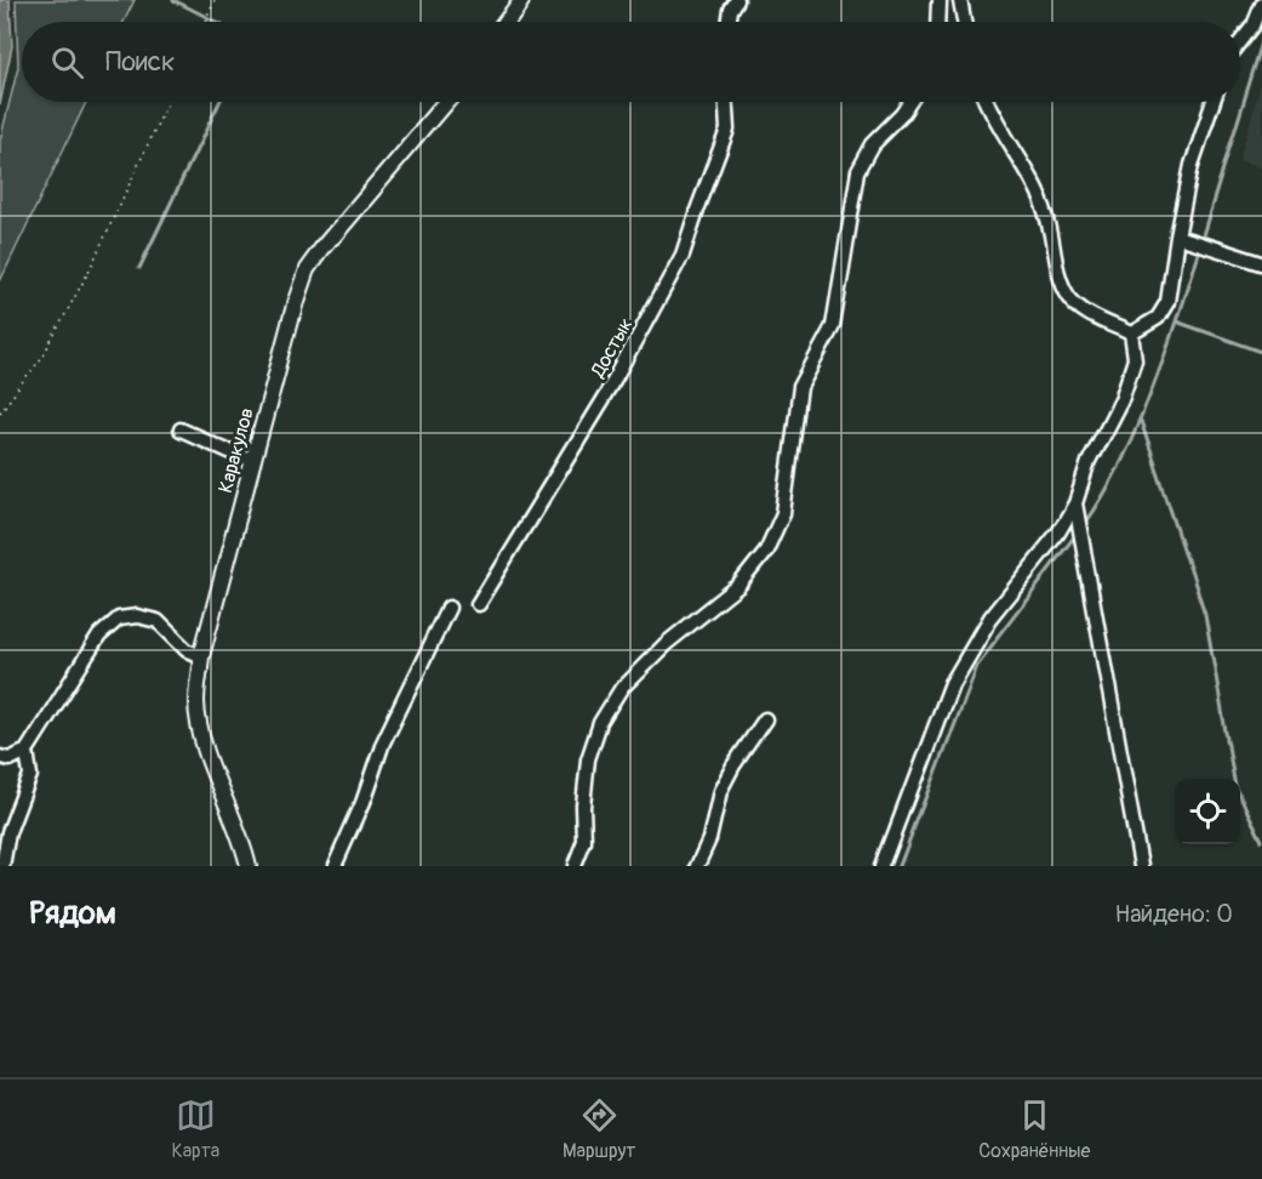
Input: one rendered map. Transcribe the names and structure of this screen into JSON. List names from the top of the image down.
{
  "streets": {
    "main road": ["Каракулов"],
    "street": ["Достык"]
  },
  "page": {
    "search": "Поиск",
    "heading": ["Рядом", "Найдено: 0"],
    "nav": ["Карта", "Маршрут", "Сохранённые"]
  }
}
